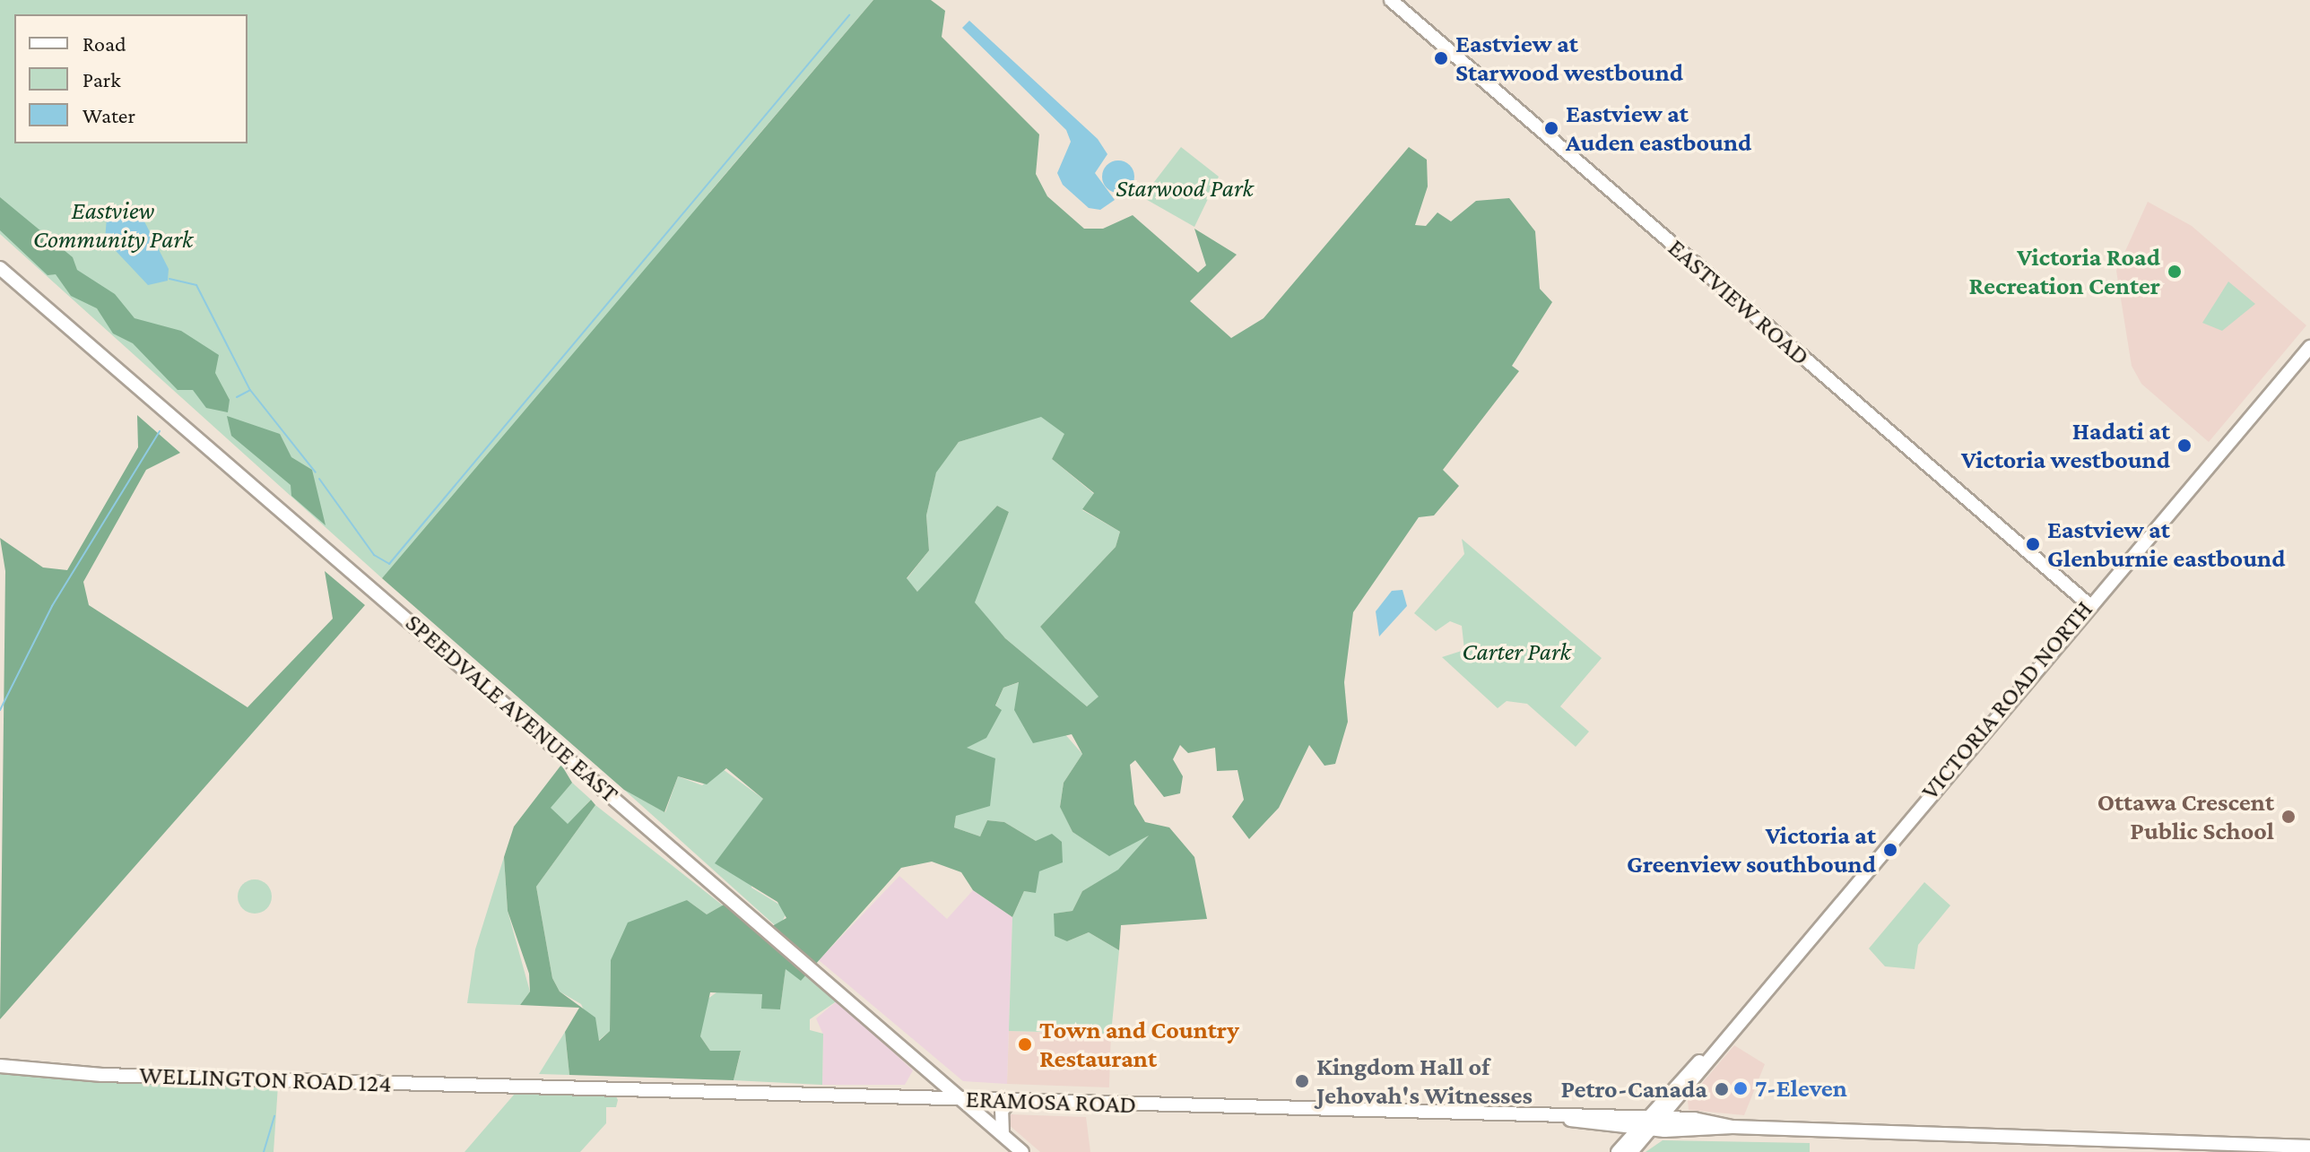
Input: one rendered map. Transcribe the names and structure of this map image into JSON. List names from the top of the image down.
{
  "streets": {
    "main road": [
      "EASTVIEW ROAD",
      "VICTORIA ROAD NORTH",
      "SPEEDVALE AVENUE EAST",
      "WELLINGTON ROAD 124",
      "ERAMOSA ROAD"
    ]
  },
  "crossings": [
    ["EASTVIEW ROAD", "VICTORIA ROAD NORTH"],
    ["VICTORIA ROAD NORTH", "ERAMOSA ROAD"],
    ["SPEEDVALE AVENUE EAST", "ERAMOSA ROAD"],
    ["WELLINGTON ROAD 124", "ERAMOSA ROAD"]
  ],
  "parks": ["Starwood Park", "Eastview Community Park", "Carter Park"],
  "places": [
    "Eastview at Starwood westbound",
    "Eastview at Auden eastbound",
    "Victoria Road Recreation Center",
    "Hadati at Victoria westbound",
    "Eastview at Glenburnie eastbound",
    "Ottawa Crescent Public School",
    "Victoria at Greenview southbound",
    "Town and Country Restaurant",
    "Kingdom Hall of Jehovah's Witnesses",
    "7-Eleven",
    "Petro-Canada"
  ],
  "legend": ["Road", "Park", "Water"]
}
